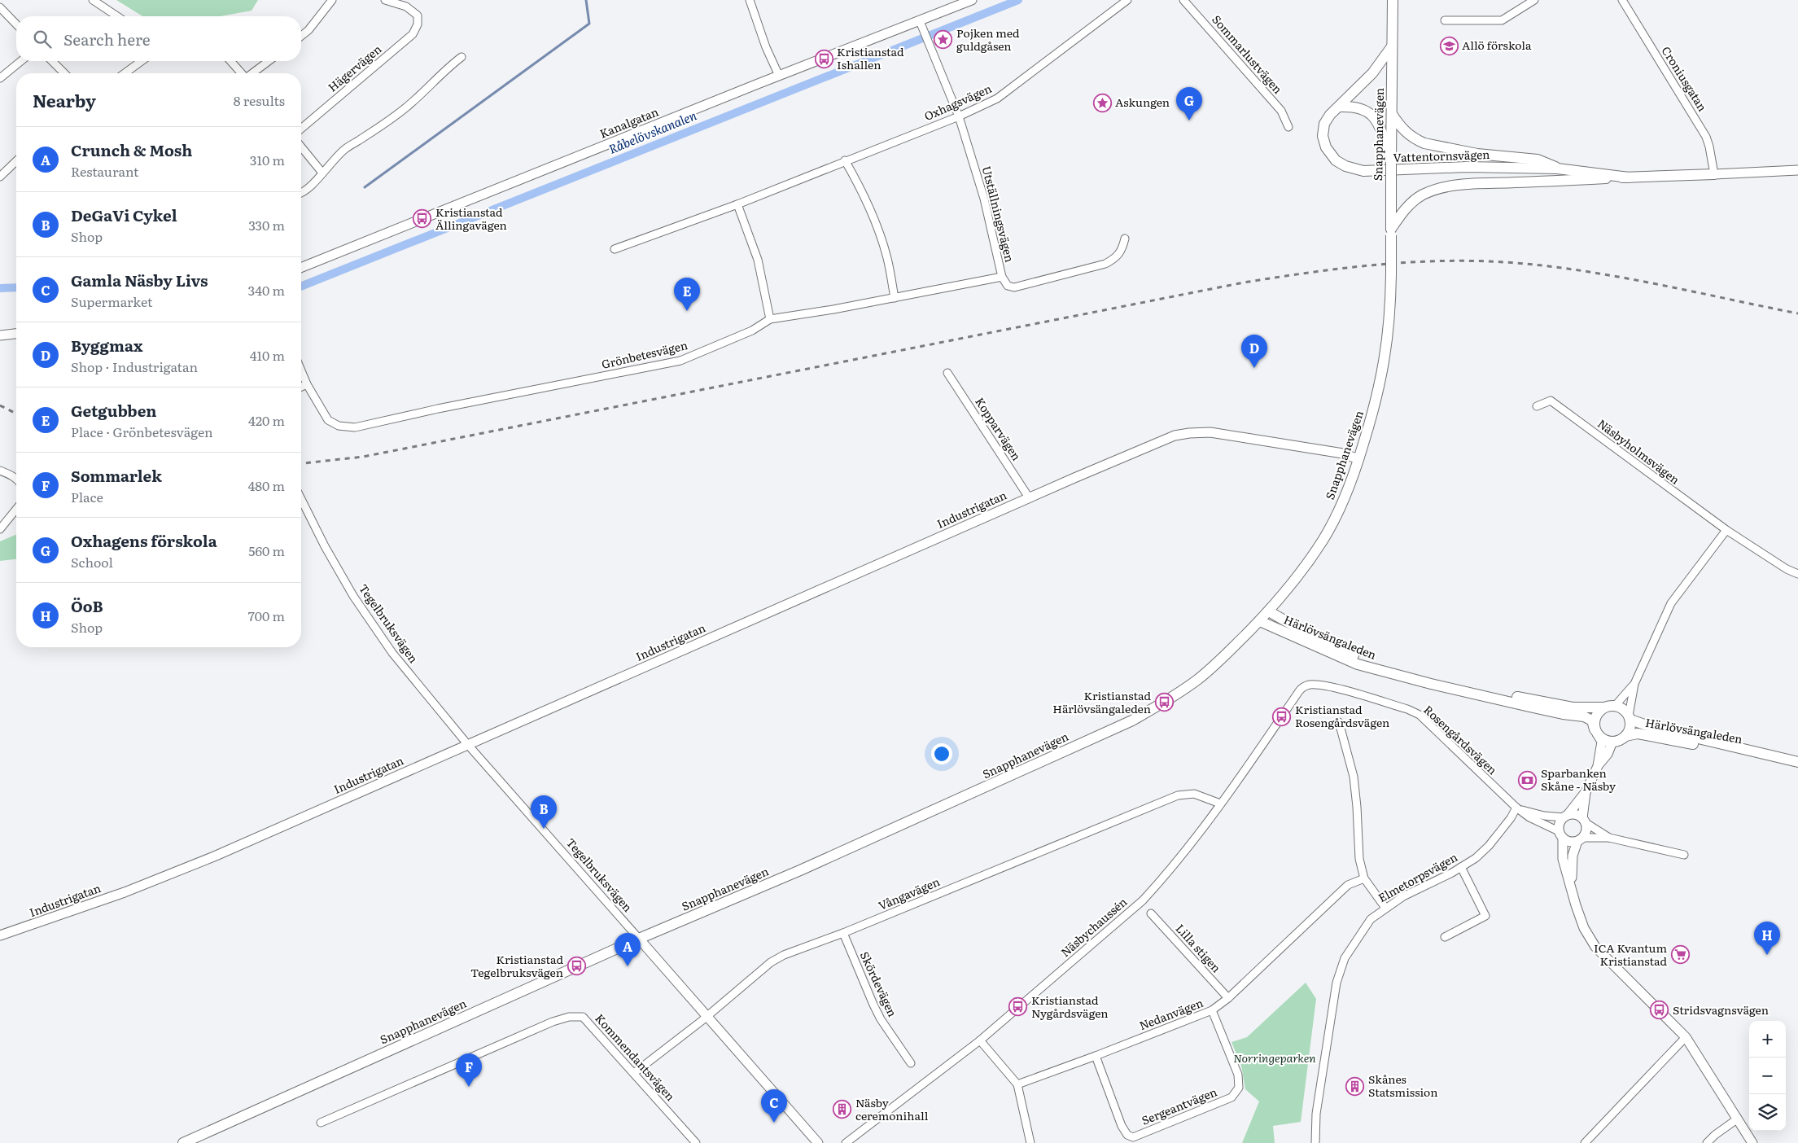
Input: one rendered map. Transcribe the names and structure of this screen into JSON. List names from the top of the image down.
{
  "streets": {
    "main road": ["Snapphanevägen", "Vattentornsvägen", "Härlövsängaleden"],
    "street": [
      "Sommarlustvägen",
      "Hägervägen",
      "Croniusgatan",
      "Oxhagsvägen",
      "Kanalgatan",
      "Utställningsvägen",
      "Grönbetesvägen",
      "Kopparvägen",
      "Näsbyholmsvägen",
      "Industrigatan",
      "Tegelbruksvägen",
      "Rosengårdsvägen",
      "Elmetorpsvägen",
      "Vångavägen",
      "Näsbychaussén",
      "Lilla stigen",
      "Skördevägen",
      "Nedanvägen",
      "Kommendantsvägen",
      "Sergeantvägen"
    ]
  },
  "crossings": [
    ["Croniusgatan", "Vattentornsvägen"],
    ["Oxhagsvägen", "Utställningsvägen"],
    ["Kanalgatan", "Utställningsvägen"],
    ["Snapphanevägen", "Vattentornsvägen"],
    ["Snapphanevägen", "Industrigatan"],
    ["Snapphanevägen", "Tegelbruksvägen"],
    ["Snapphanevägen", "Härlövsängaleden"],
    ["Utställningsvägen", "Grönbetesvägen"],
    ["Kopparvägen", "Industrigatan"],
    ["Industrigatan", "Tegelbruksvägen"],
    ["Tegelbruksvägen", "Vångavägen"],
    ["Rosengårdsvägen", "Elmetorpsvägen"],
    ["Rosengårdsvägen", "Näsbychaussén"],
    ["Vångavägen", "Näsbychaussén"],
    ["Vångavägen", "Skördevägen"],
    ["Vångavägen", "Kommendantsvägen"],
    ["Lilla stigen", "Nedanvägen"],
    ["Nedanvägen", "Sergeantvägen"]
  ],
  "water": ["Råbelövskanalen"],
  "parks": ["Norringeparken"],
  "places": {
    "place": ["Pojken med guldgåsen", "Askungen"],
    "school or university": ["Allö förskola"],
    "bus stop": [
      "Kristianstad Ishallen",
      "Kristianstad Ällingavägen",
      "Kristianstad Härlövsängaleden",
      "Kristianstad Rosengårdsvägen",
      "Kristianstad Tegelbruksvägen",
      "Kristianstad Nygårdsvägen",
      "Stridsvagnsvägen"
    ],
    "bank": ["Sparbanken Skåne - Näsby"],
    "supermarket": ["ICA Kvantum Kristianstad"],
    "building": ["Skånes Statsmission", "Näsby ceremonihall"]
  },
  "page": {
    "search": "Search here",
    "heading": ["Nearby", "8 results"],
    "pins": [
      "G",
      "E",
      "D",
      "B",
      "H",
      "A",
      "F",
      "C"
    ],
    "list": [
      {
        "mark": "A",
        "name": "Crunch & Mosh",
        "note": "Restaurant",
        "value": "310 m"
      },
      {
        "mark": "B",
        "name": "DeGaVi Cykel",
        "note": "Shop",
        "value": "330 m"
      },
      {
        "mark": "C",
        "name": "Gamla Näsby Livs",
        "note": "Supermarket",
        "value": "340 m"
      },
      {
        "mark": "D",
        "name": "Byggmax",
        "note": "Shop · Industrigatan",
        "value": "410 m"
      },
      {
        "mark": "E",
        "name": "Getgubben",
        "note": "Place · Grönbetesvägen",
        "value": "420 m"
      },
      {
        "mark": "F",
        "name": "Sommarlek",
        "note": "Place",
        "value": "480 m"
      },
      {
        "mark": "G",
        "name": "Oxhagens förskola",
        "note": "School",
        "value": "560 m"
      },
      {
        "mark": "H",
        "name": "ÖoB",
        "note": "Shop",
        "value": "700 m"
      }
    ],
    "map_buttons": ["+", "−"]
  }
}
